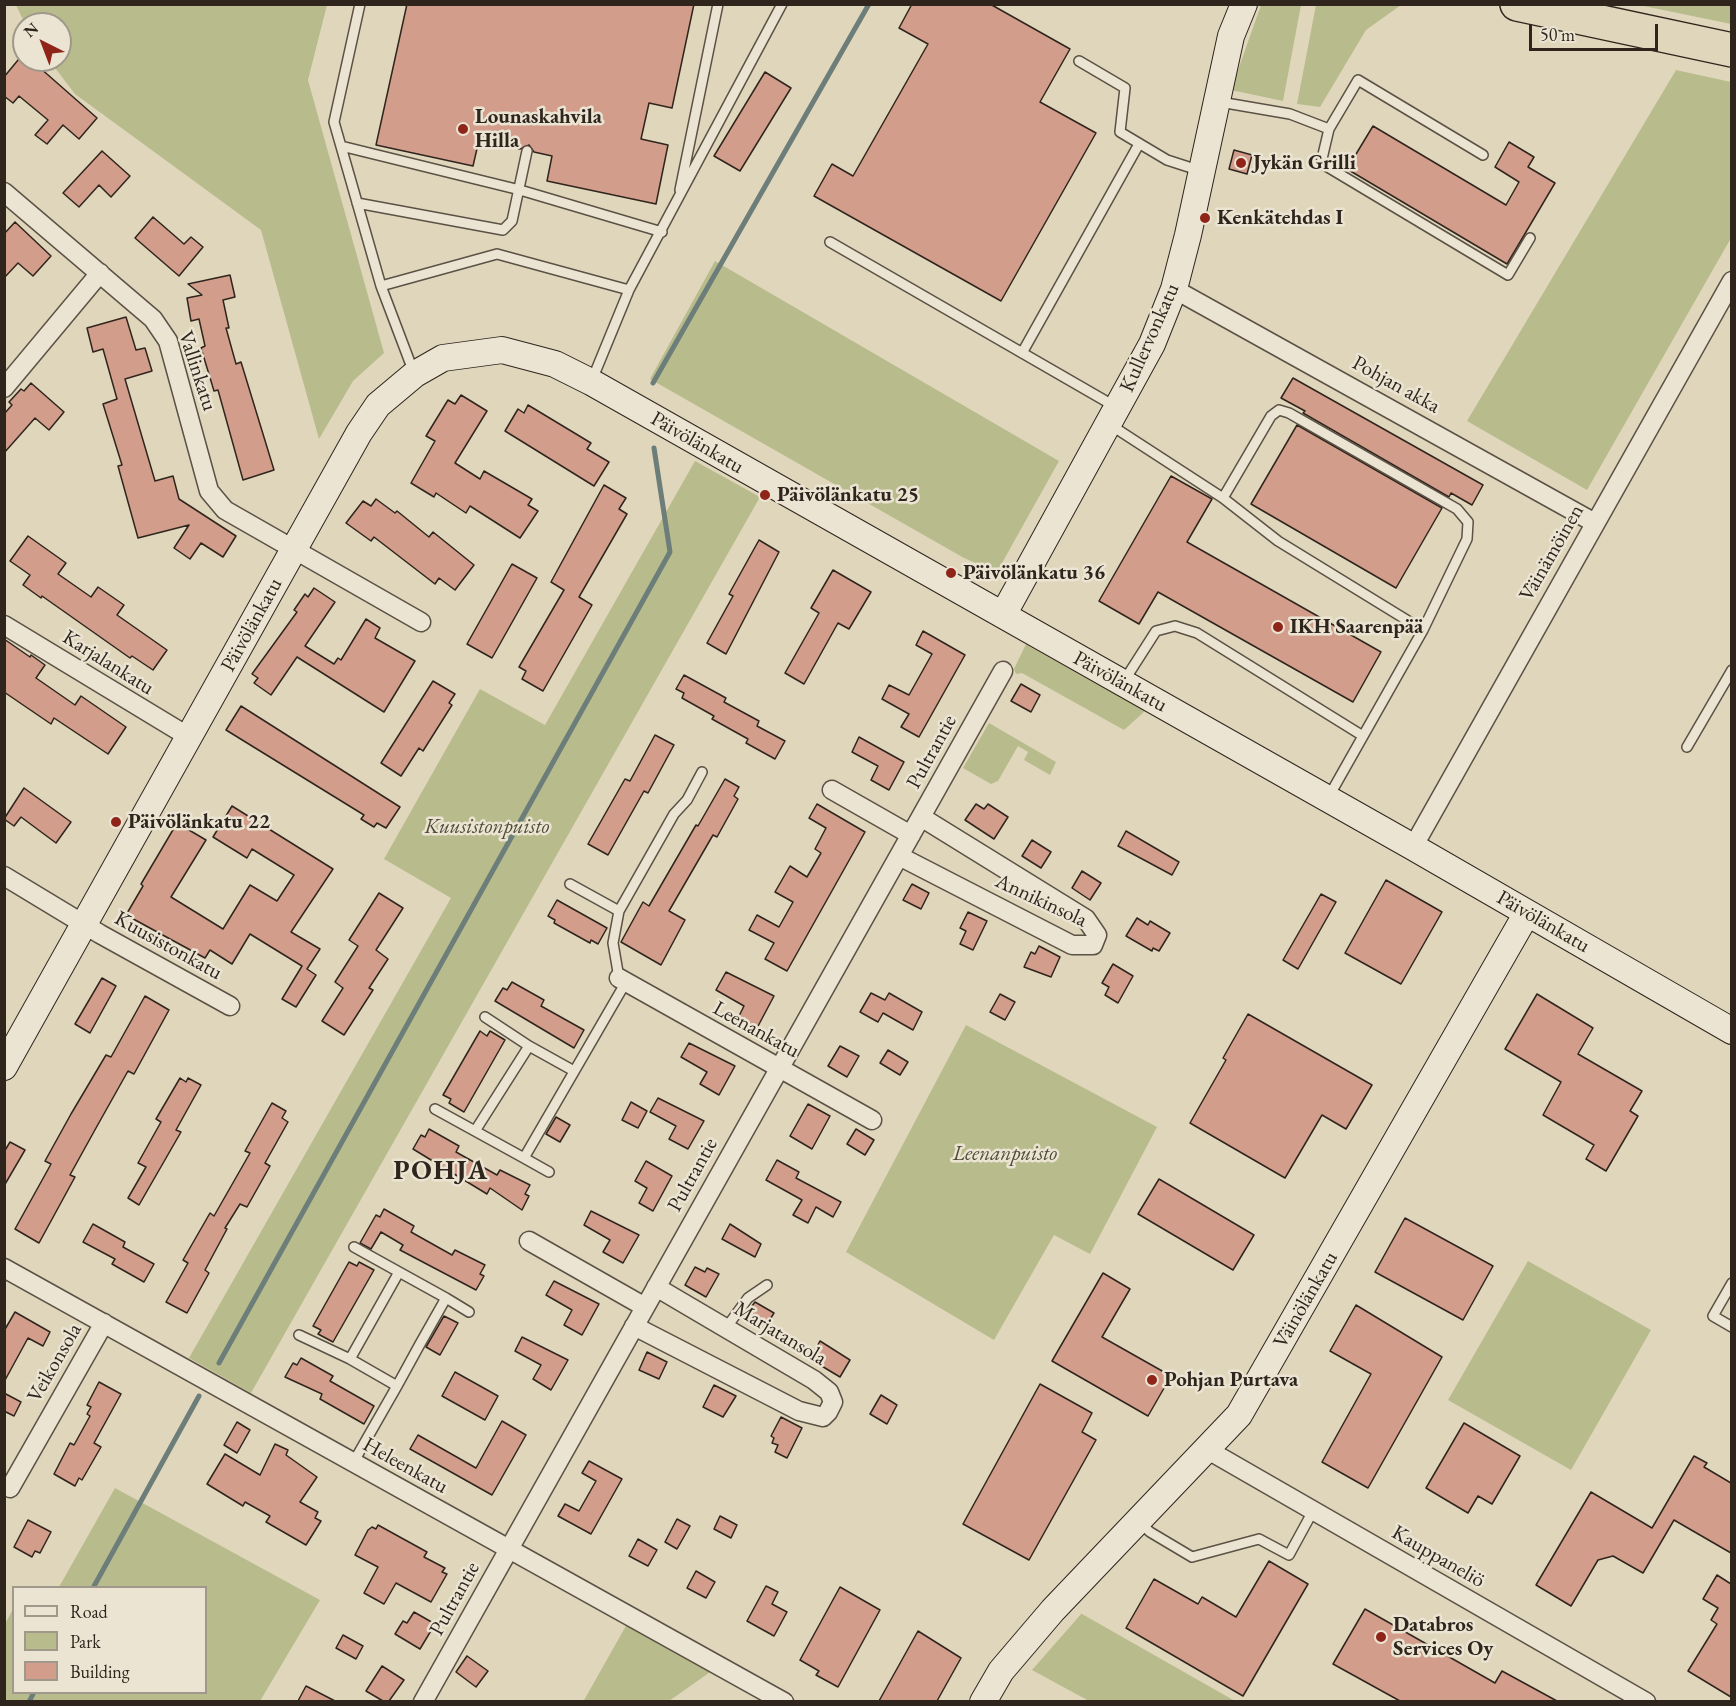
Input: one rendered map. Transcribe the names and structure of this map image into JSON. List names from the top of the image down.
{
  "streets": {
    "street": [
      "Kullervonkatu",
      "Vallinkatu",
      "Pohjan akka",
      "Päivölänkatu",
      "Väinämöinen",
      "Karjalankatu",
      "Pultrantie",
      "Annikinsola",
      "Kuusistonkatu",
      "Leenankatu",
      "Väinölänkatu",
      "Marjatansola",
      "Veikonsola",
      "Heleenkatu",
      "Kauppaneliö"
    ]
  },
  "crossings": [
    ["Kullervonkatu", "Pohjan akka"],
    ["Kullervonkatu", "Päivölänkatu"],
    ["Vallinkatu", "Päivölänkatu"],
    ["Pohjan akka", "Väinämöinen"],
    ["Päivölänkatu", "Väinämöinen"],
    ["Päivölänkatu", "Karjalankatu"],
    ["Päivölänkatu", "Kuusistonkatu"],
    ["Päivölänkatu", "Väinölänkatu"],
    ["Pultrantie", "Annikinsola"],
    ["Pultrantie", "Leenankatu"],
    ["Pultrantie", "Marjatansola"],
    ["Pultrantie", "Heleenkatu"],
    ["Väinölänkatu", "Kauppaneliö"],
    ["Veikonsola", "Heleenkatu"]
  ],
  "districts": ["POHJA"],
  "parks": ["Kuusistonpuisto", "Leenanpuisto"],
  "places": [
    "Lounaskahvila Hilla",
    "Jykän Grilli",
    "Kenkätehdas I",
    "Päivölänkatu 25",
    "Päivölänkatu 36",
    "IKH Saarenpää",
    "Päivölänkatu 22",
    "Pohjan Purtava",
    "Databros Services Oy"
  ],
  "legend": ["Road", "Park", "Building"],
  "scale_bar": "50 m",
  "north": "top left"
}
